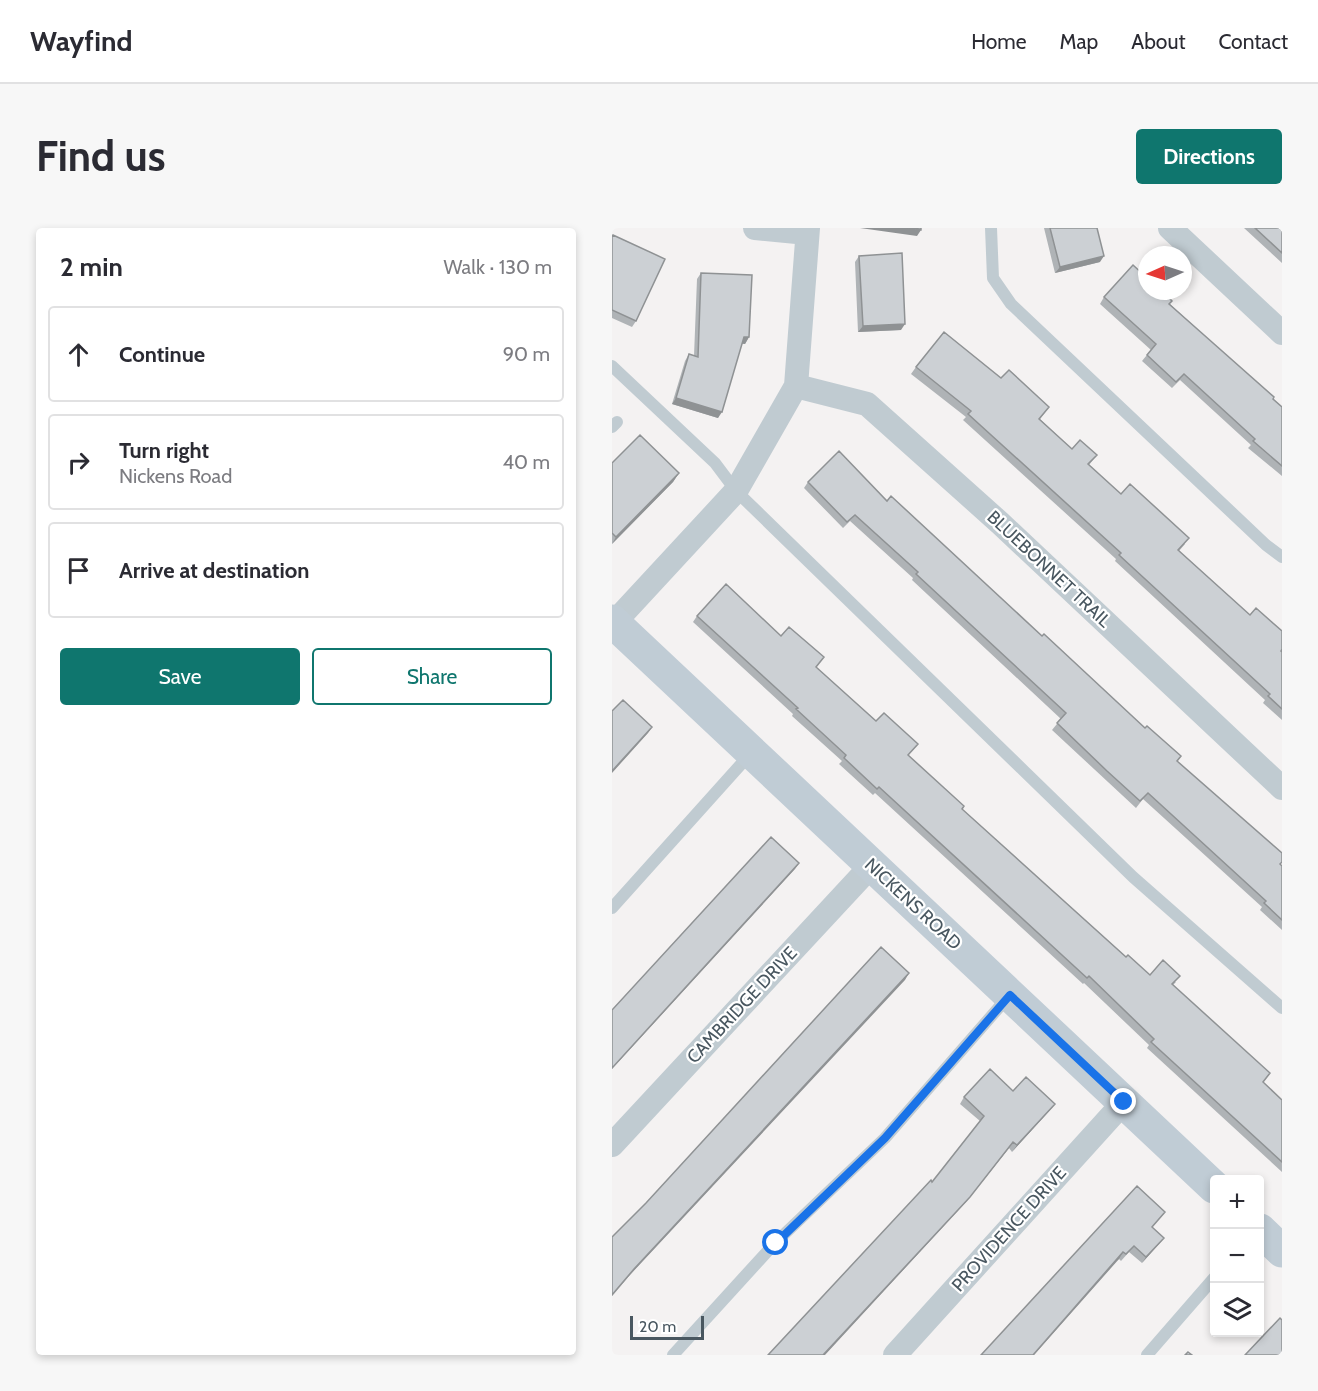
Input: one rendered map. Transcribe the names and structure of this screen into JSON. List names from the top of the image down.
{
  "streets": {
    "street": [
      "BLUEBONNET TRAIL",
      "NICKENS ROAD",
      "CAMBRIDGE DRIVE",
      "PROVIDENCE DRIVE"
    ]
  },
  "crossings": [
    ["NICKENS ROAD", "CAMBRIDGE DRIVE"],
    ["NICKENS ROAD", "PROVIDENCE DRIVE"]
  ],
  "scale_bar": "20 m",
  "north": "left",
  "page": {
    "header": "Wayfind",
    "nav": [
      "Home",
      "Map",
      "About",
      "Contact"
    ],
    "buttons": [
      "Directions",
      ["Save", "Share"]
    ],
    "title": "Find us",
    "heading": ["2 min", "Walk · 130 m"],
    "list": [
      ["Continue", "90 m"],
      ["Turn right", "Nickens Road", "40 m"],
      "Arrive at destination"
    ],
    "map_buttons": ["+", "−"],
    "scale": "20 m"
  }
}
